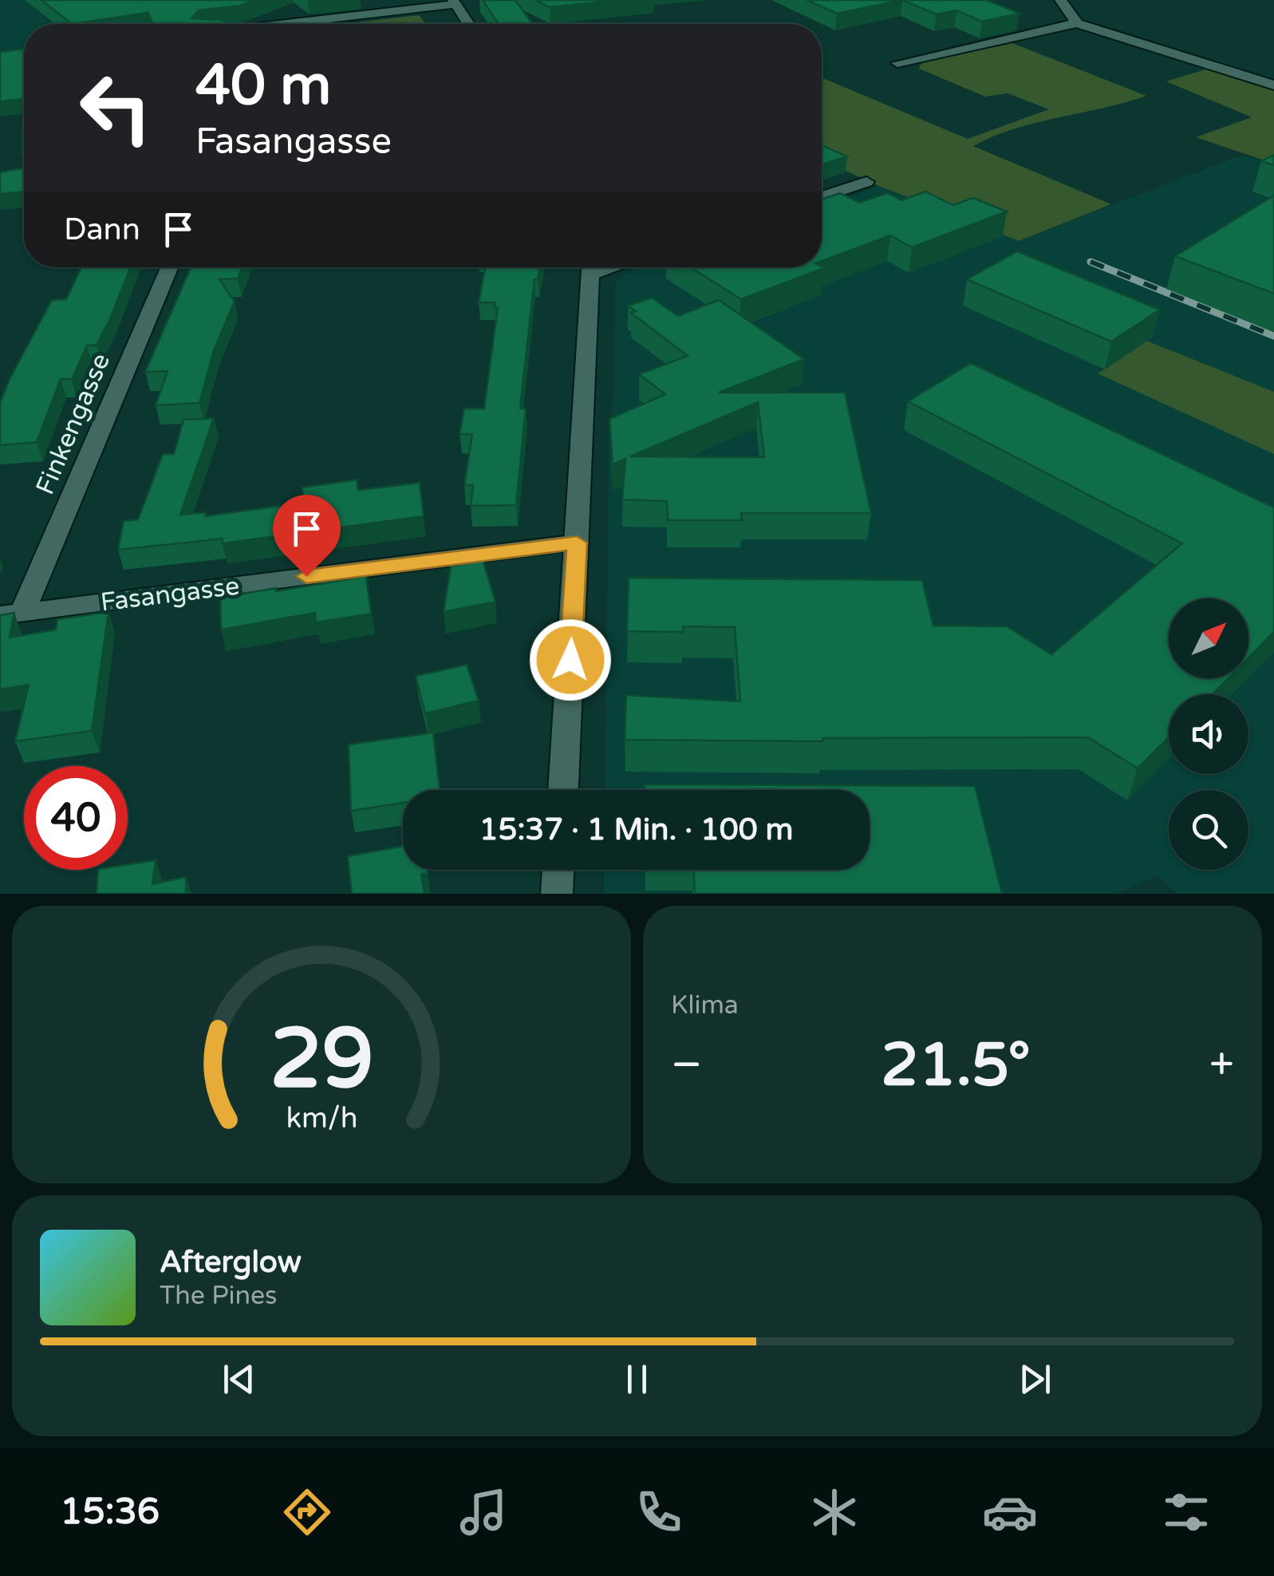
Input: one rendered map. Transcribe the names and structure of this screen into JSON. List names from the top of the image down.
{
  "streets": {
    "street": ["Finkengasse", "Fasangasse"]
  },
  "crossings": [
    ["Finkengasse", "Fasangasse"]
  ],
  "north": "top right",
  "page": {
    "turn": ["40 m", "Fasangasse"],
    "then": "Dann",
    "limit": "40",
    "trip": "15:37 · 1 Min. · 100 m",
    "tile": "Klima",
    "heat": ["−", "21.5°", "+"],
    "song": ["Afterglow", "The Pines"],
    "tabs": "15:36",
    "gauge": ["29", "km/h"]
  }
}
